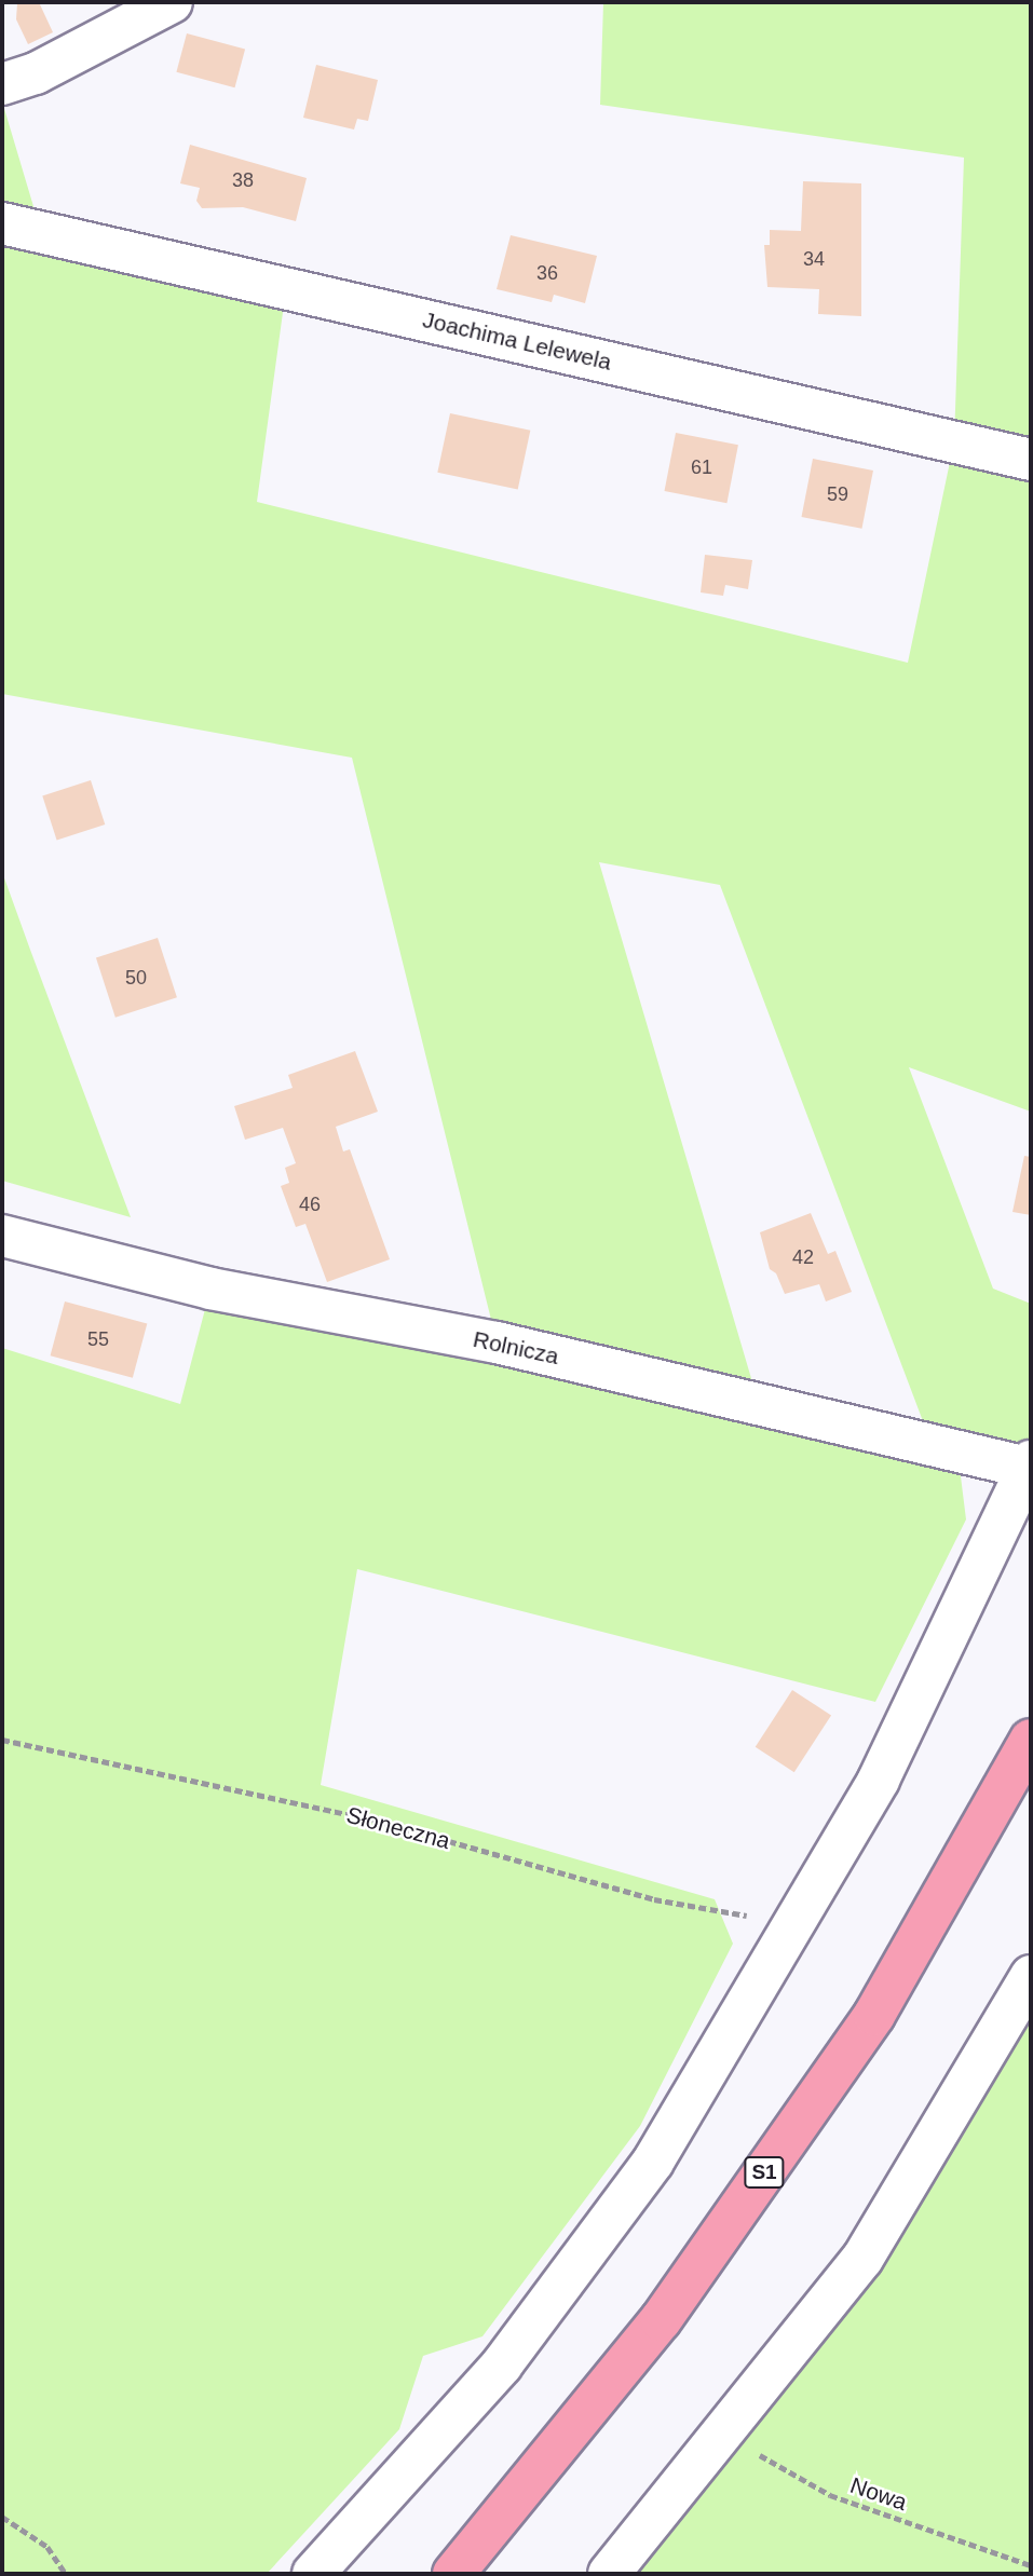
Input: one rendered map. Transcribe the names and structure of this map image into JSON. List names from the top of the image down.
{
  "streets": {
    "highway": ["S1"],
    "street": ["Joachima Lelewela", "Rolnicza"],
    "path": ["Słoneczna", "Nowa"]
  },
  "house_numbers": [
    "38",
    "34",
    "36",
    "61",
    "59",
    "50",
    "46",
    "42",
    "55"
  ]
}
